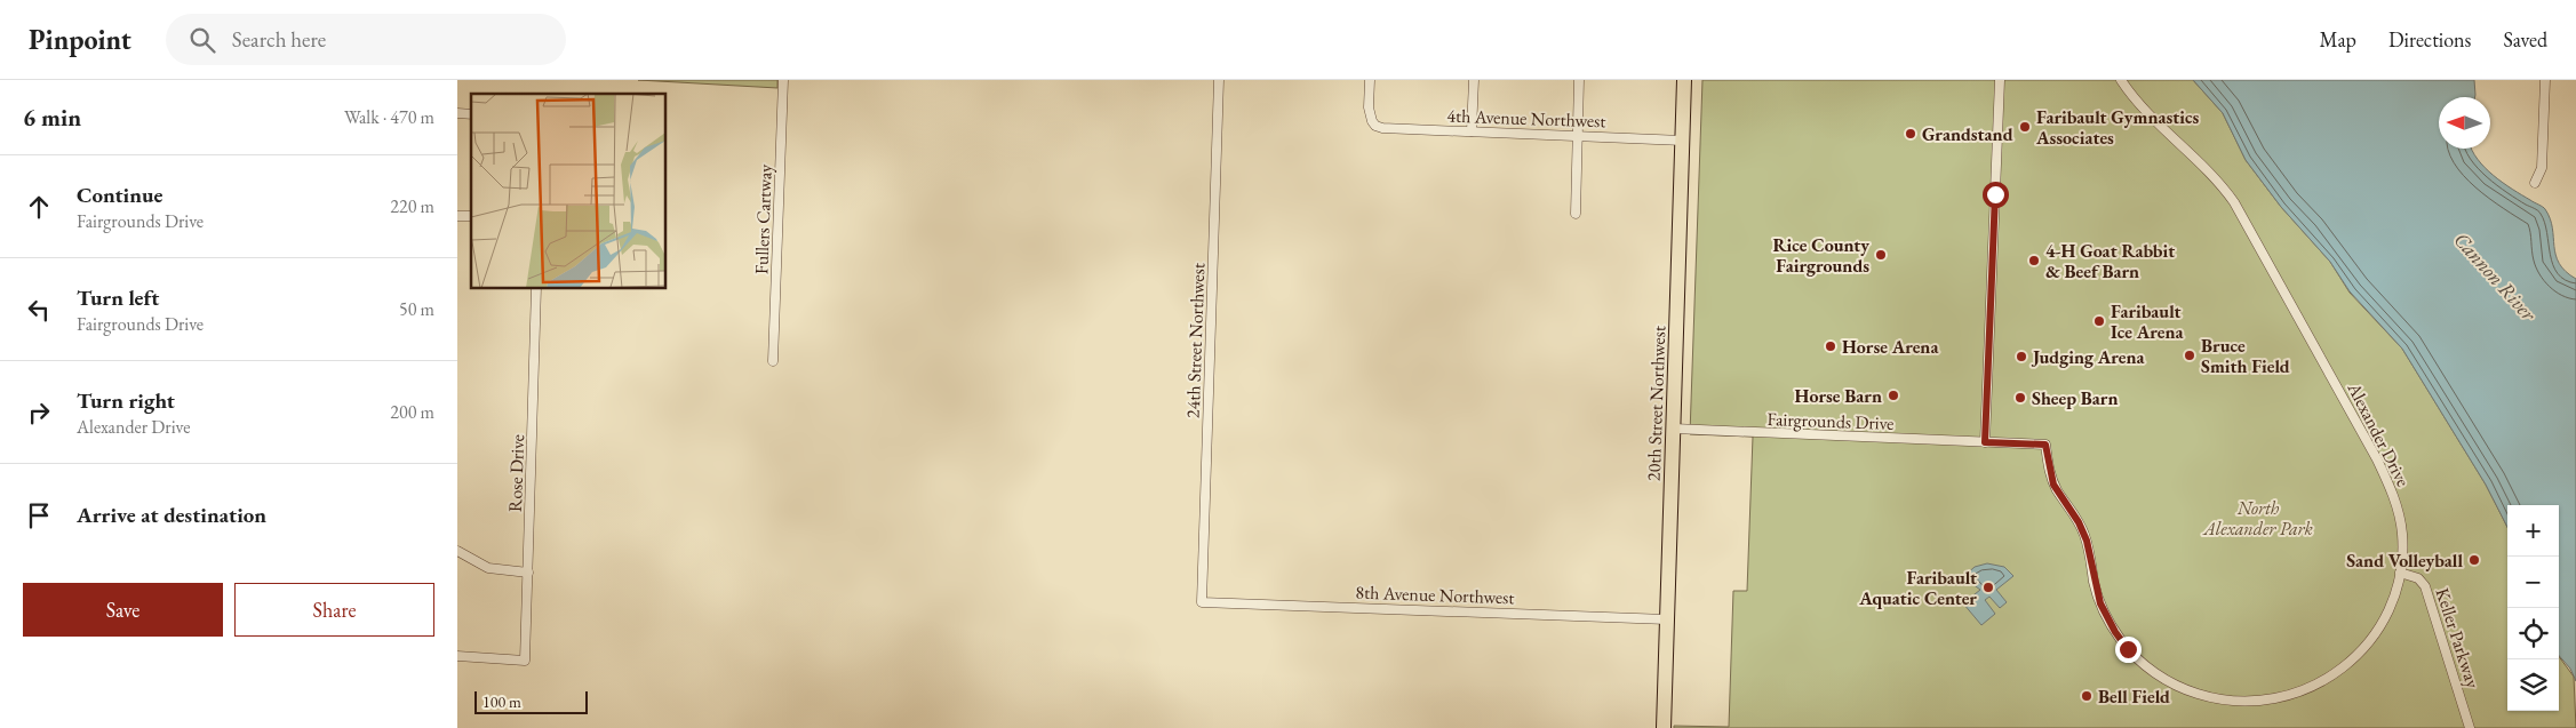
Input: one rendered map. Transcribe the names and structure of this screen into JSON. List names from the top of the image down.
{
  "streets": {
    "highway": ["20th Street Northwest"],
    "street": [
      "4th Avenue Northwest",
      "Fullers Cartway",
      "24th Street Northwest",
      "Fairgrounds Drive",
      "Alexander Drive",
      "Rose Drive",
      "8th Avenue Northwest",
      "Keller Parkway"
    ]
  },
  "crossings": [
    ["4th Avenue Northwest", "20th Street Northwest"],
    ["24th Street Northwest", "8th Avenue Northwest"],
    ["20th Street Northwest", "Fairgrounds Drive"],
    ["20th Street Northwest", "8th Avenue Northwest"],
    ["Fairgrounds Drive", "Alexander Drive"],
    ["Alexander Drive", "Keller Parkway"]
  ],
  "water": ["Cannon River"],
  "parks": ["North Alexander Park"],
  "places": [
    "Faribault Gymnastics Associates",
    "Grandstand",
    "Rice County Fairgrounds",
    "4-H Goat Rabbit & Beef Barn",
    "Faribault Ice Arena",
    "Horse Arena",
    "Bruce Smith Field",
    "Judging Arena",
    "Horse Barn",
    "Sheep Barn",
    "Sand Volleyball",
    "Faribault Aquatic Center",
    "Bell Field"
  ],
  "scale_bar": "100 m",
  "north": "left",
  "page": {
    "header": "Pinpoint",
    "search": "Search here",
    "nav": ["Map", "Directions", "Saved"],
    "heading": ["6 min", "Walk · 470 m"],
    "list": [
      ["Continue", "Fairgrounds Drive", "220 m"],
      ["Turn left", "Fairgrounds Drive", "50 m"],
      ["Turn right", "Alexander Drive", "200 m"],
      "Arrive at destination"
    ],
    "map_buttons": ["+", "−"],
    "buttons": ["Save", "Share"],
    "scale": "100 m"
  }
}
